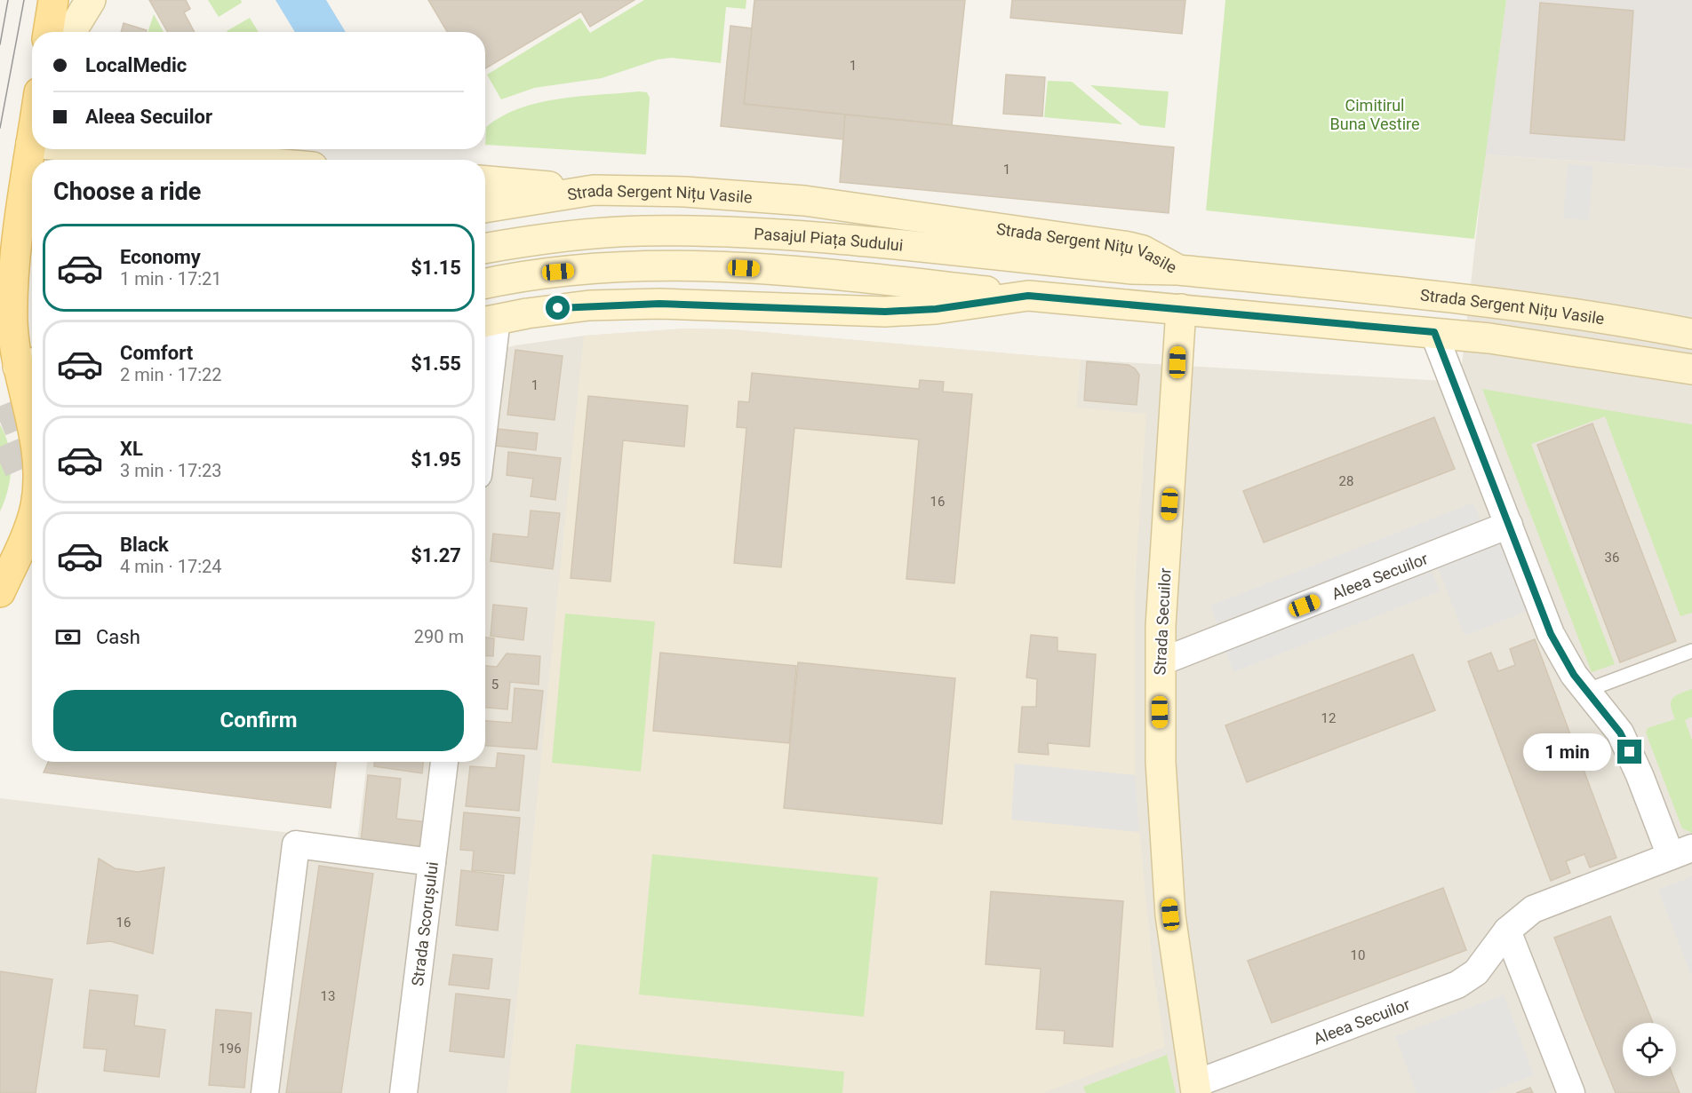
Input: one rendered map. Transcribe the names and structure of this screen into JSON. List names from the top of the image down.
{
  "streets": {
    "main road": ["Strada Sergent Nițu Vasile", "Pasajul Piața Sudului", "Strada Secuilor"],
    "street": ["Aleea Secuilor", "Strada Scorușului"]
  },
  "crossings": [
    ["Strada Sergent Nițu Vasile", "Pasajul Piața Sudului"],
    ["Strada Sergent Nițu Vasile", "Aleea Secuilor"],
    ["Strada Sergent Nițu Vasile", "Strada Secuilor"],
    ["Aleea Secuilor", "Strada Secuilor"]
  ],
  "parks": ["Cimitirul Buna Vestire"],
  "house_numbers": [
    "1",
    "1",
    "1",
    "28",
    "16",
    "36",
    "5",
    "12",
    "16",
    "10",
    "13",
    "196"
  ],
  "page": {
    "banner": ["LocalMedic", "Aleea Secuilor"],
    "heading": "Choose a ride",
    "list": [
      {
        "name": "Economy",
        "note": "1 min · 17:21",
        "value": "$1.15"
      },
      {
        "name": "Comfort",
        "note": "2 min · 17:22",
        "value": "$1.55"
      },
      {
        "name": "XL",
        "note": "3 min · 17:23",
        "value": "$1.95"
      },
      {
        "name": "Black",
        "note": "4 min · 17:24",
        "value": "$1.27"
      }
    ],
    "pay": ["Cash", "290 m"],
    "buttons": "Confirm",
    "bubble": "1 min"
  }
}
